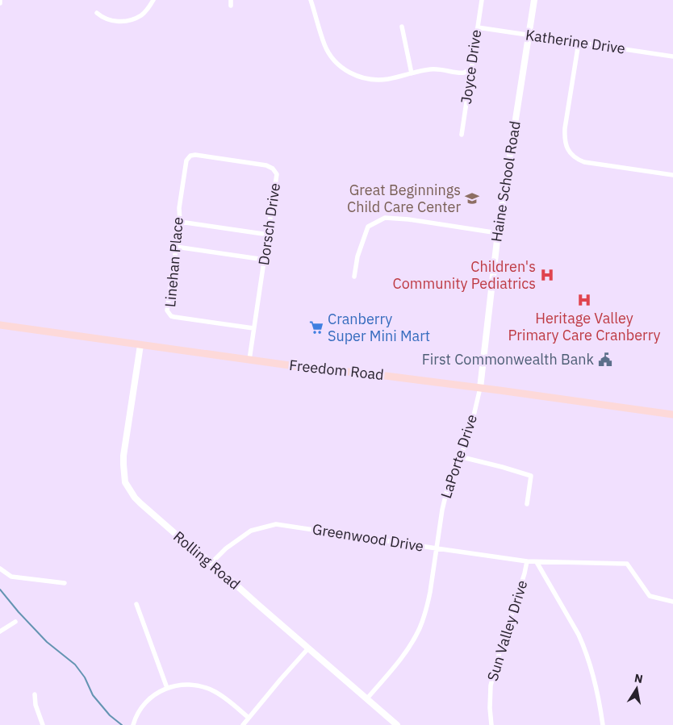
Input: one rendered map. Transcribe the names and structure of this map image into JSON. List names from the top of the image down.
{
  "streets": {
    "main road": ["Freedom Road"],
    "street": [
      "Katherine Drive",
      "Joyce Drive",
      "Haine School Road",
      "Dorsch Drive",
      "Linehan Place",
      "LaPorte Drive",
      "Greenwood Drive",
      "Rolling Road",
      "Sun Valley Drive"
    ]
  },
  "crossings": [
    ["Katherine Drive", "Joyce Drive"],
    ["Katherine Drive", "Haine School Road"],
    ["Haine School Road", "Freedom Road"],
    ["Haine School Road", "LaPorte Drive"],
    ["Dorsch Drive", "Linehan Place"],
    ["Dorsch Drive", "Freedom Road"],
    ["Freedom Road", "LaPorte Drive"],
    ["Freedom Road", "Rolling Road"],
    ["LaPorte Drive", "Greenwood Drive"],
    ["LaPorte Drive", "Rolling Road"],
    ["Greenwood Drive", "Rolling Road"],
    ["Greenwood Drive", "Sun Valley Drive"]
  ],
  "places": {
    "school or university": ["Great Beginnings Child Care Center"],
    "hospital": ["Children's Community Pediatrics", "Heritage Valley Primary Care Cranberry"],
    "supermarket": ["Cranberry Super Mini Mart"],
    "public building": ["First Commonwealth Bank"]
  },
  "north": "top"
}
